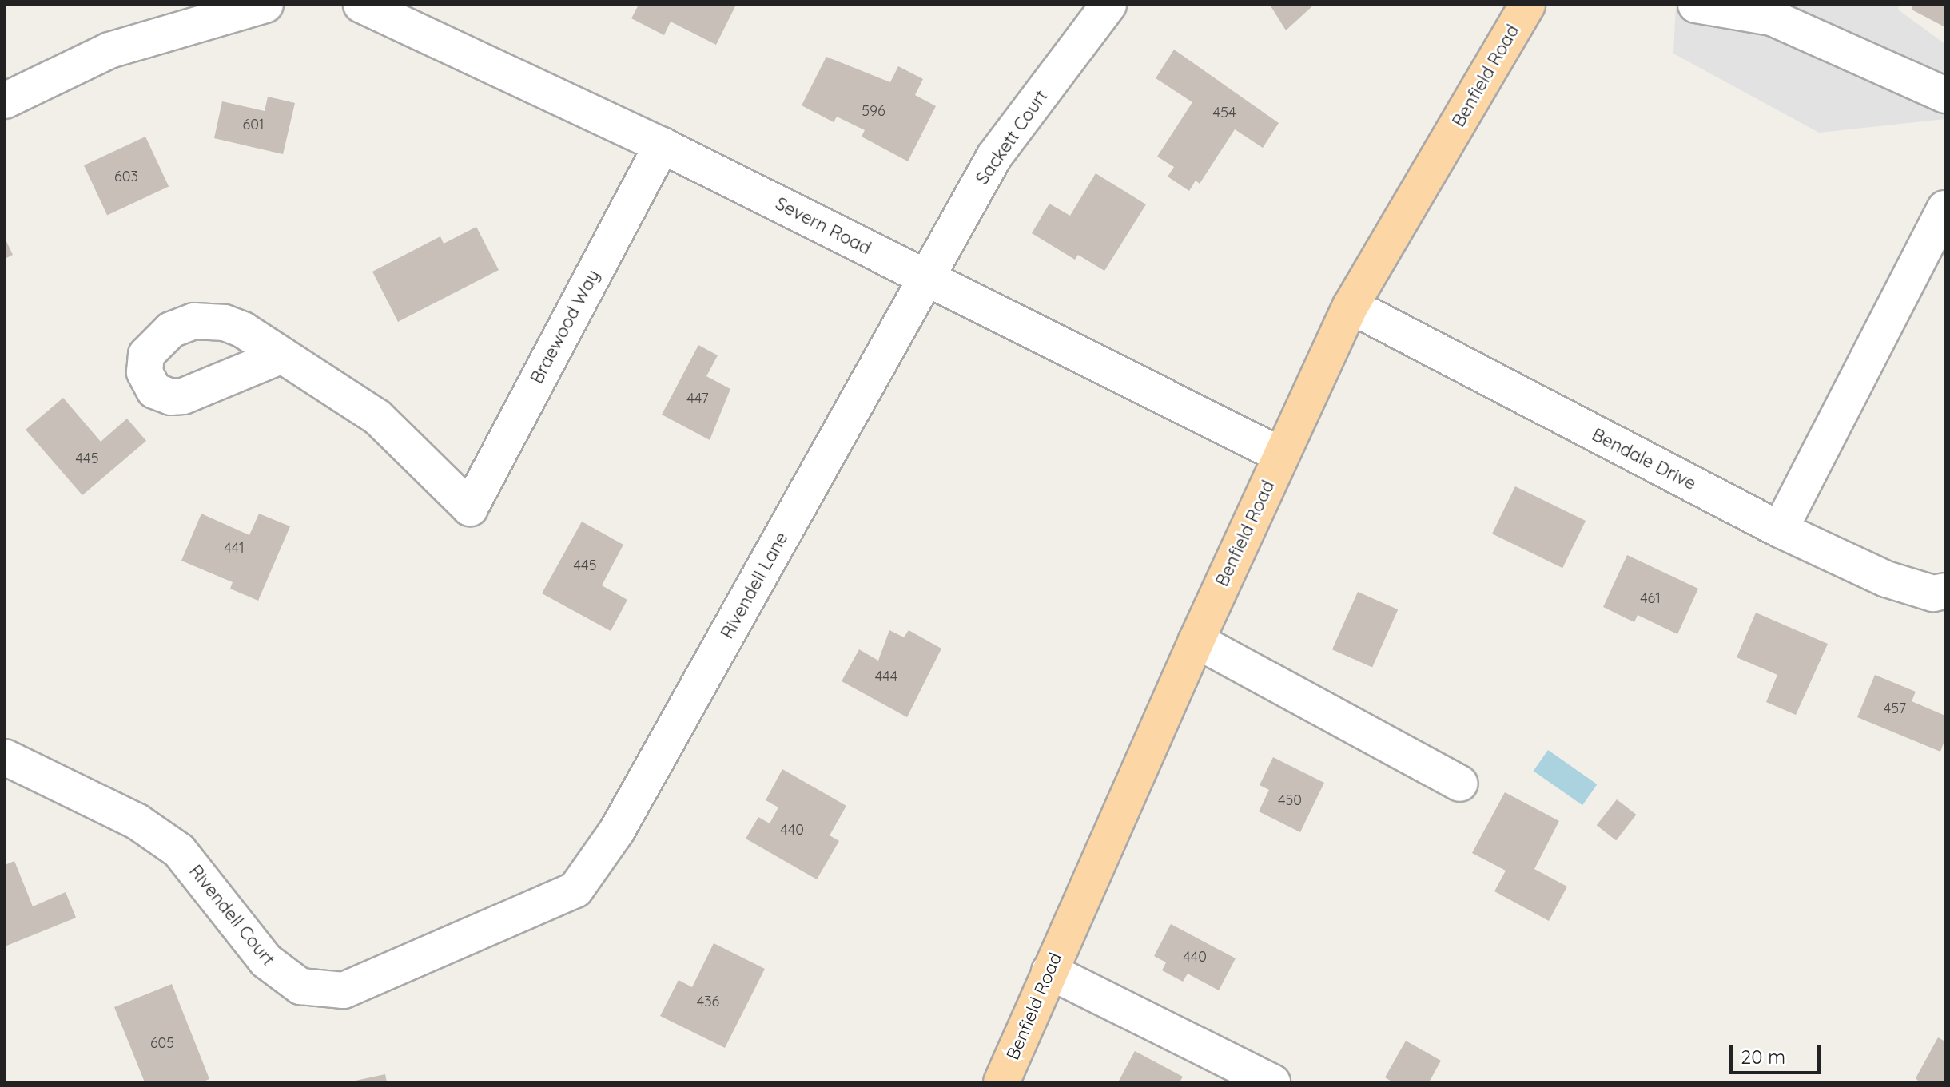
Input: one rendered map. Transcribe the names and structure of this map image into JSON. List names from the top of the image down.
{
  "streets": {
    "main road": ["Benfield Road"],
    "street": [
      "Sackett Court",
      "Severn Road",
      "Braewood Way",
      "Bendale Drive",
      "Rivendell Lane",
      "Rivendell Court"
    ]
  },
  "crossings": [
    ["Benfield Road", "Severn Road"],
    ["Benfield Road", "Bendale Drive"],
    ["Sackett Court", "Severn Road"],
    ["Sackett Court", "Rivendell Lane"],
    ["Severn Road", "Braewood Way"],
    ["Severn Road", "Rivendell Lane"],
    ["Rivendell Lane", "Rivendell Court"]
  ],
  "house_numbers": [
    "596",
    "454",
    "601",
    "603",
    "447",
    "445",
    "441",
    "445",
    "461",
    "444",
    "457",
    "450",
    "440",
    "440",
    "436",
    "605"
  ],
  "scale_bar": "20 m"
}
